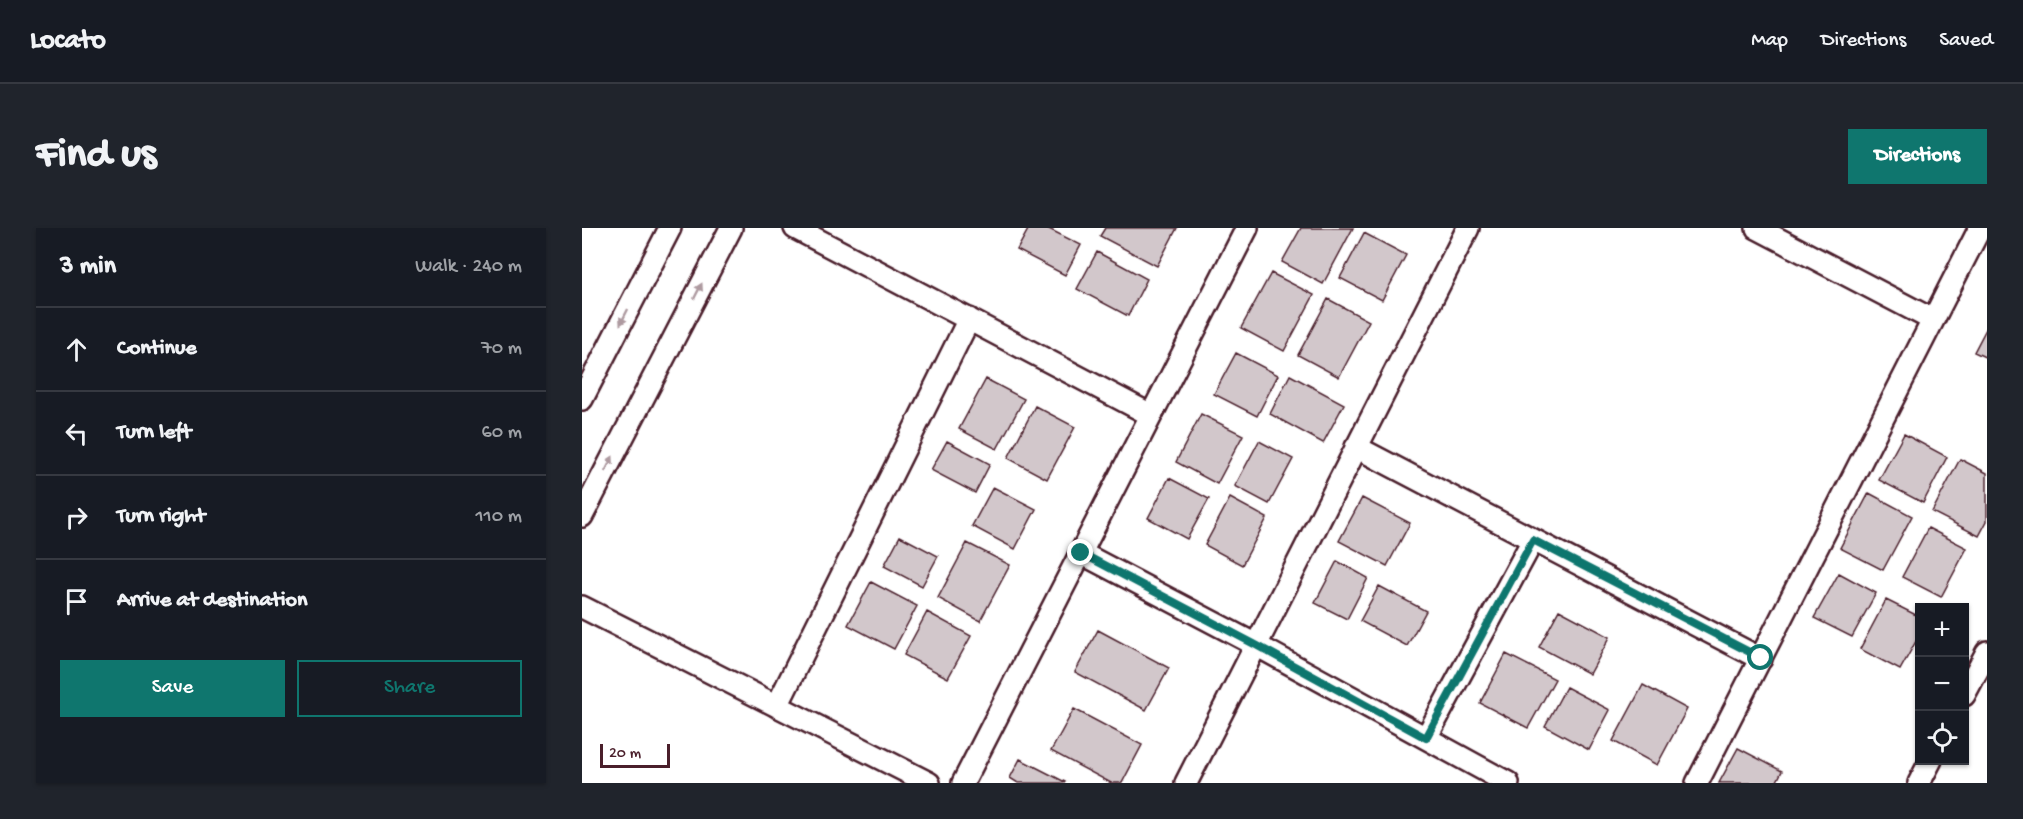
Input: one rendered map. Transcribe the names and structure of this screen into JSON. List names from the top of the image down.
{
  "scale_bar": "20 m",
  "page": {
    "header": "Locato",
    "nav": ["Map", "Directions", "Saved"],
    "buttons": [
      "Directions",
      ["Save", "Share"]
    ],
    "title": "Find us",
    "heading": ["3 min", "Walk · 240 m"],
    "list": [
      ["Continue", "70 m"],
      ["Turn left", "60 m"],
      ["Turn right", "110 m"],
      "Arrive at destination"
    ],
    "map_buttons": ["+", "−"],
    "scale": "20 m"
  }
}
